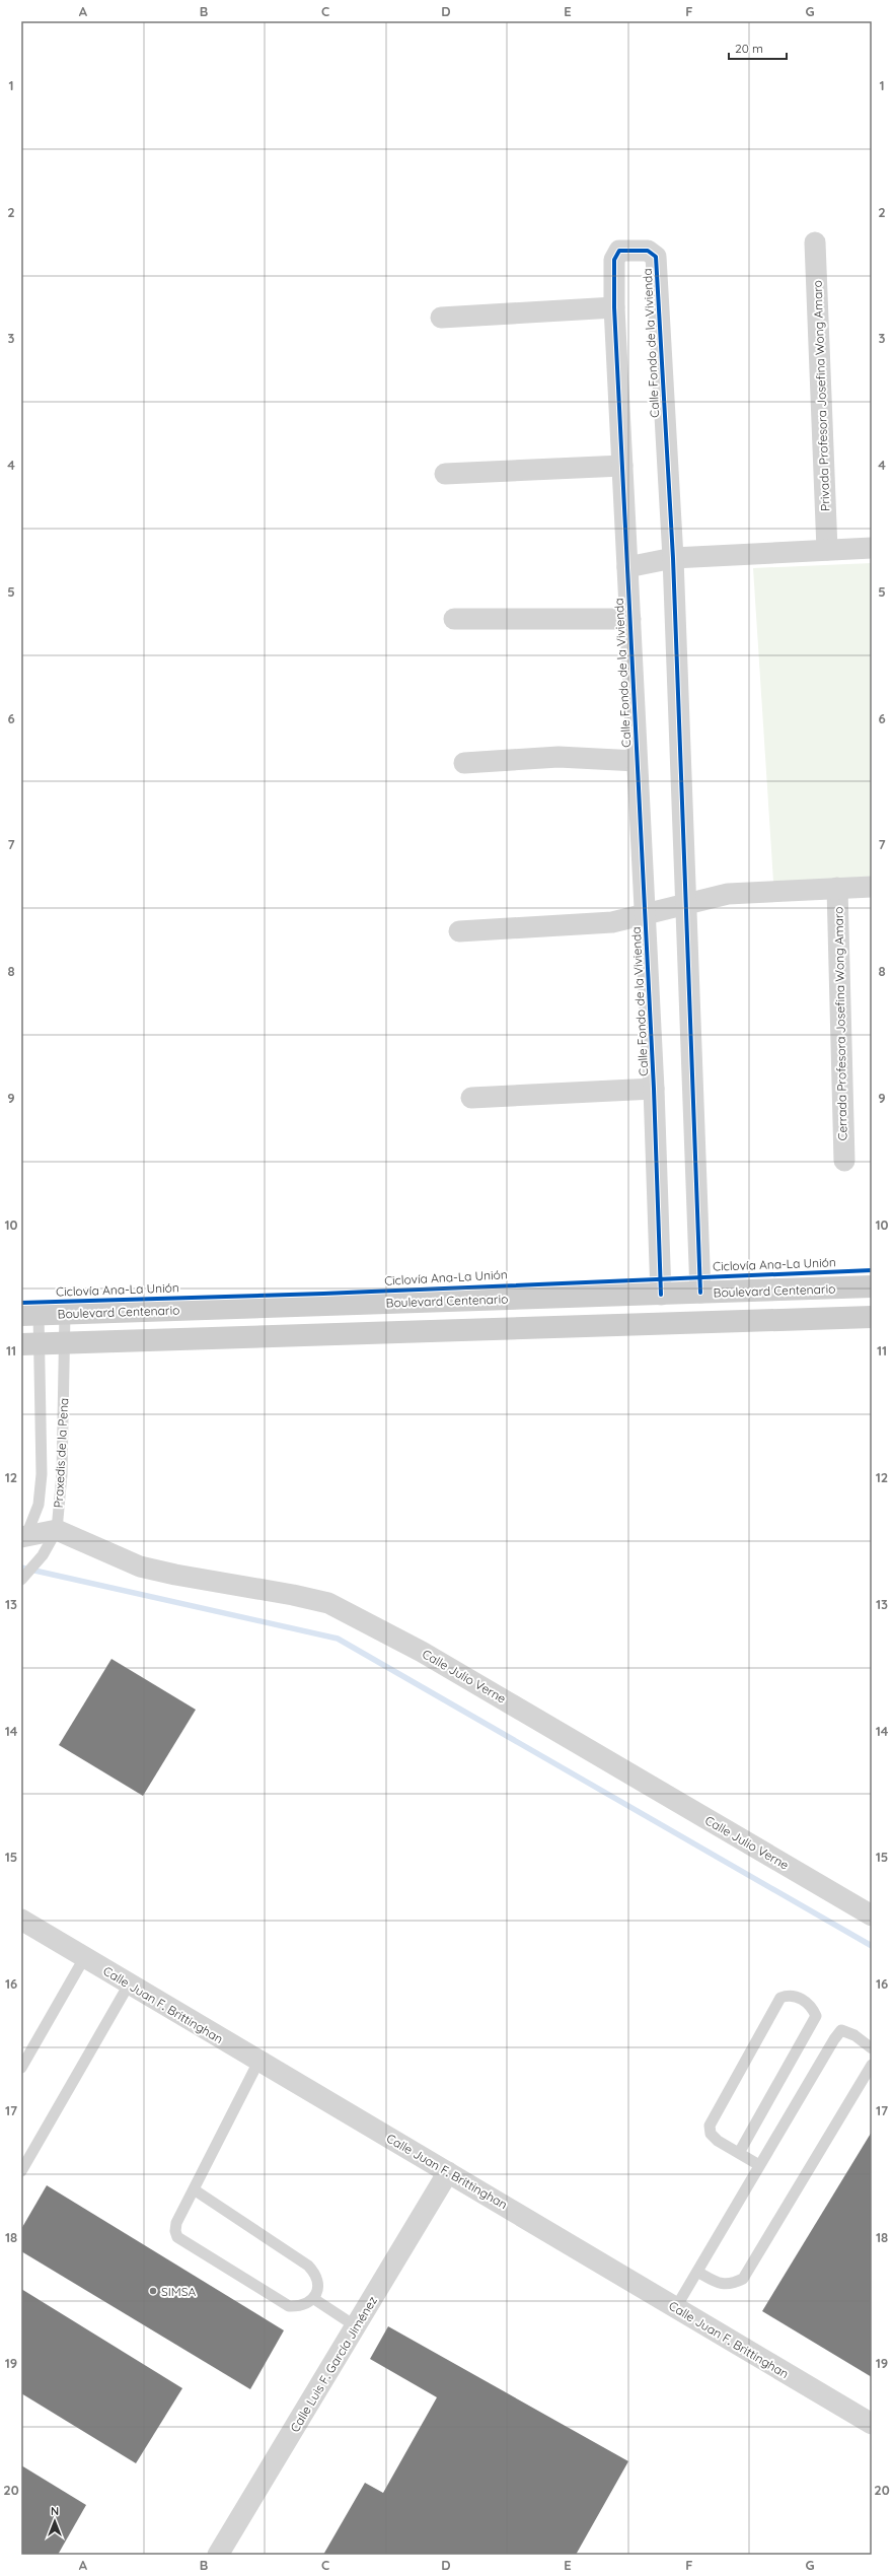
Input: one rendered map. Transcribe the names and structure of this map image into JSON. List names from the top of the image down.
{
  "streets": {
    "main road": ["Boulevard Centenario"],
    "street": [
      "Calle Fondo de la Vivienda",
      "Privada Profesora Josefina Wong Amaro",
      "Cerrada Profesora Josefina Wong Amaro",
      "Calle Julio Verne",
      "Calle Juan F. Brittinghan",
      "Calle Luis F. García Jiménez"
    ],
    "lane": ["Praxedis de la Pena"],
    "cycle path": ["Ciclovía Ana-La Unión"]
  },
  "crossings": [
    ["Calle Fondo de la Vivienda", "Boulevard Centenario"],
    ["Boulevard Centenario", "Praxedis de la Pena"],
    ["Praxedis de la Pena", "Calle Julio Verne"],
    ["Calle Juan F. Brittinghan", "Calle Luis F. García Jiménez"]
  ],
  "places": ["SIMSA"],
  "scale_bar": "20 m",
  "north": "top",
  "grid": {
    "columns": [
      "A",
      "B",
      "C",
      "D",
      "E",
      "F",
      "G"
    ],
    "rows": [
      "1",
      "2",
      "3",
      "4",
      "5",
      "6",
      "7",
      "8",
      "9",
      "10",
      "11",
      "12",
      "13",
      "14",
      "15",
      "16",
      "17",
      "18",
      "19",
      "20"
    ]
  }
}
